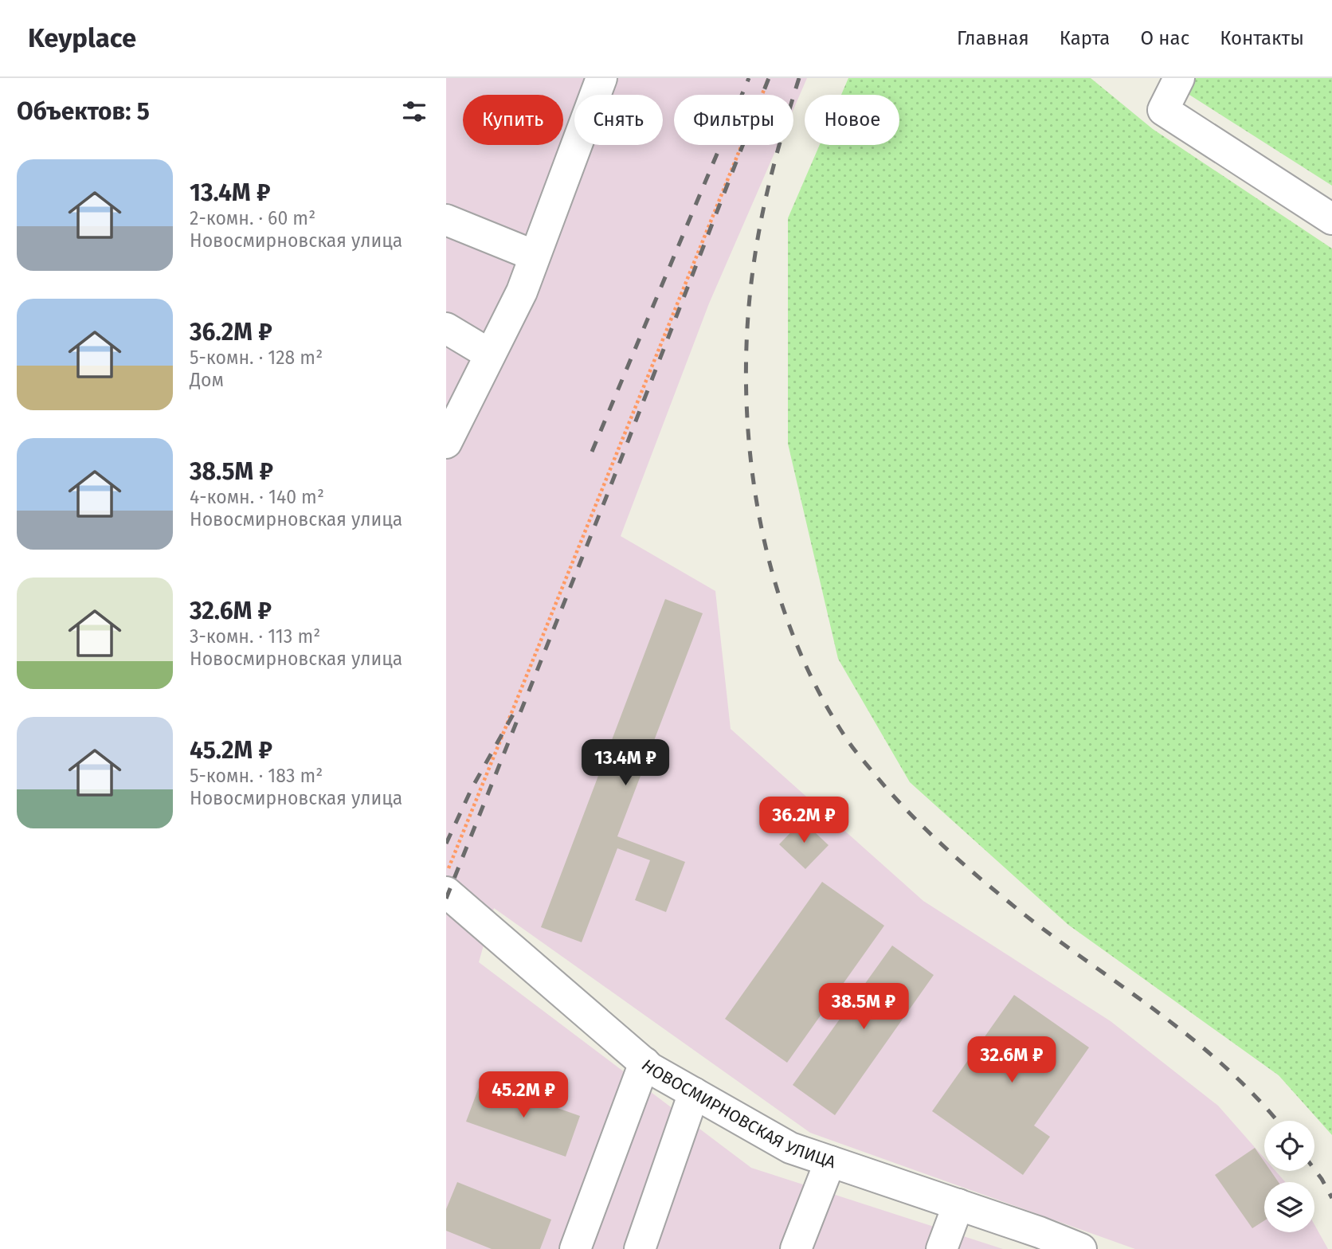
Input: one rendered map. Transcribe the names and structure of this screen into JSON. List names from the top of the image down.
{
  "streets": {
    "street": ["НОВОСМИРНОВСКАЯ УЛИЦА"]
  },
  "page": {
    "header": "Keyplace",
    "nav": [
      "Главная",
      "Карта",
      "О нас",
      "Контакты"
    ],
    "heading": "Объектов: 5",
    "chip": [
      "Купить",
      "Снять",
      "Фильтры",
      "Новое"
    ],
    "list": [
      {
        "name": "13.4M ₽",
        "note": "2-комн. · 60 m² · Новосмирновская улица"
      },
      {
        "name": "36.2M ₽",
        "note": "5-комн. · 128 m² · Дом"
      },
      {
        "name": "38.5M ₽",
        "note": "4-комн. · 140 m² · Новосмирновская улица"
      },
      {
        "name": "32.6M ₽",
        "note": "3-комн. · 113 m² · Новосмирновская улица"
      },
      {
        "name": "45.2M ₽",
        "note": "5-комн. · 183 m² · Новосмирновская улица"
      }
    ],
    "price": [
      "13.4M ₽",
      "36.2M ₽",
      "38.5M ₽",
      "32.6M ₽",
      "45.2M ₽"
    ]
  }
}
